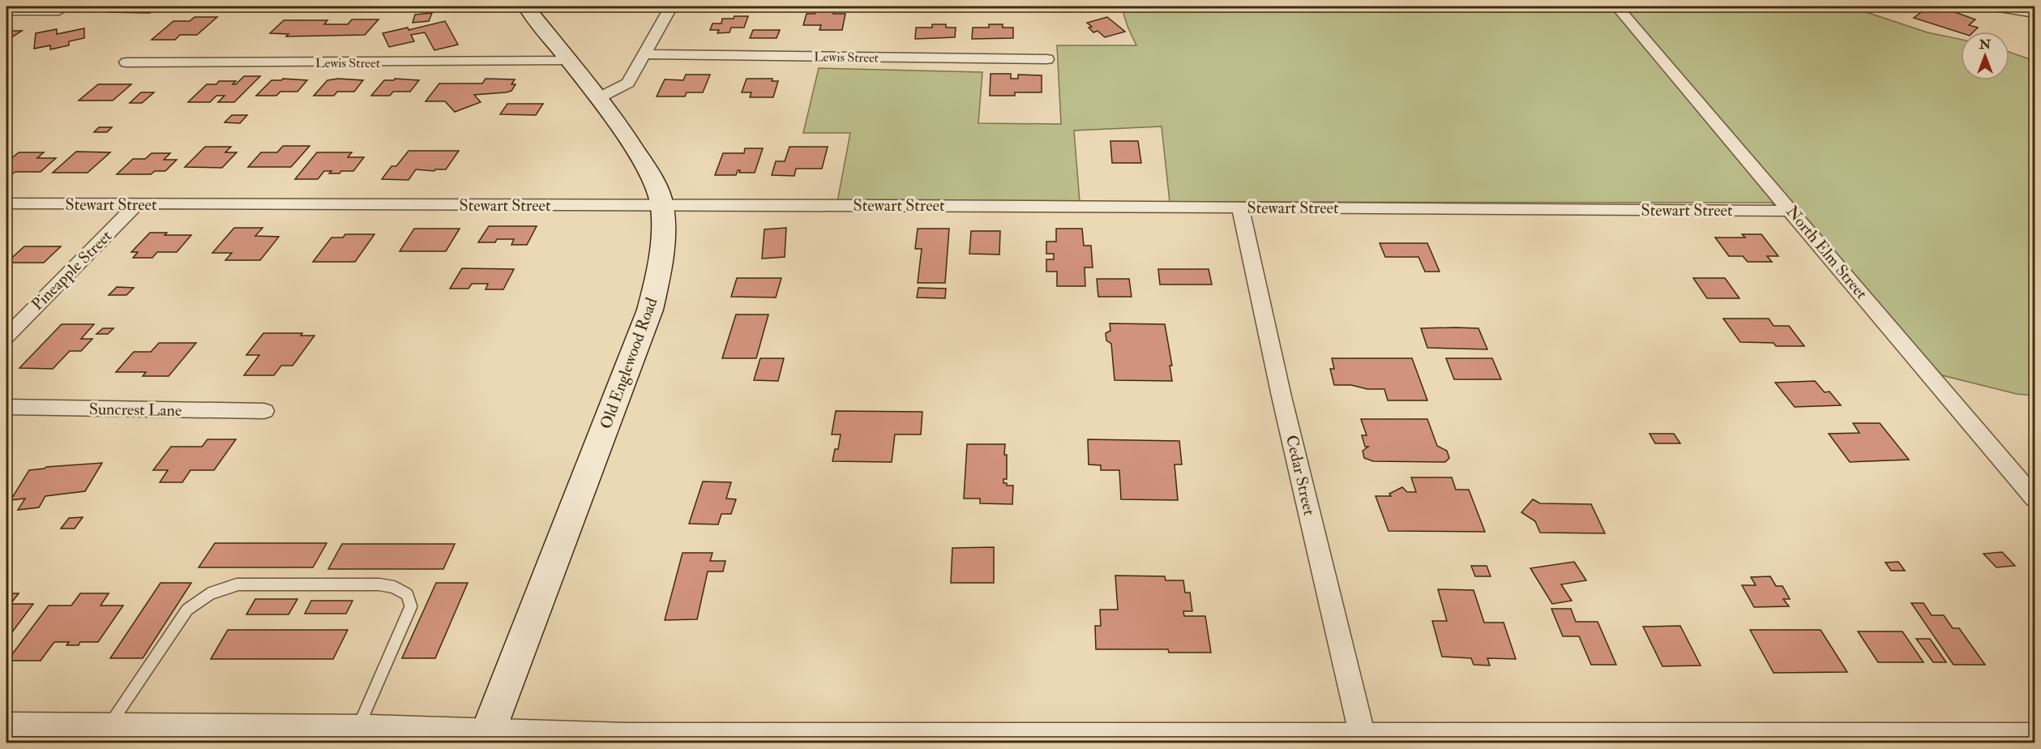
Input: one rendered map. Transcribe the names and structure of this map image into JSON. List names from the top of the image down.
{
  "streets": {
    "street": [
      "Lewis Street",
      "Stewart Street",
      "North Elm Street",
      "Pineapple Street",
      "Old Englewood Road",
      "Suncrest Lane",
      "Cedar Street"
    ]
  },
  "crossings": [
    ["Lewis Street", "Old Englewood Road"],
    ["Stewart Street", "North Elm Street"],
    ["Stewart Street", "Pineapple Street"],
    ["Stewart Street", "Old Englewood Road"],
    ["Stewart Street", "Cedar Street"]
  ],
  "north": "top"
}
